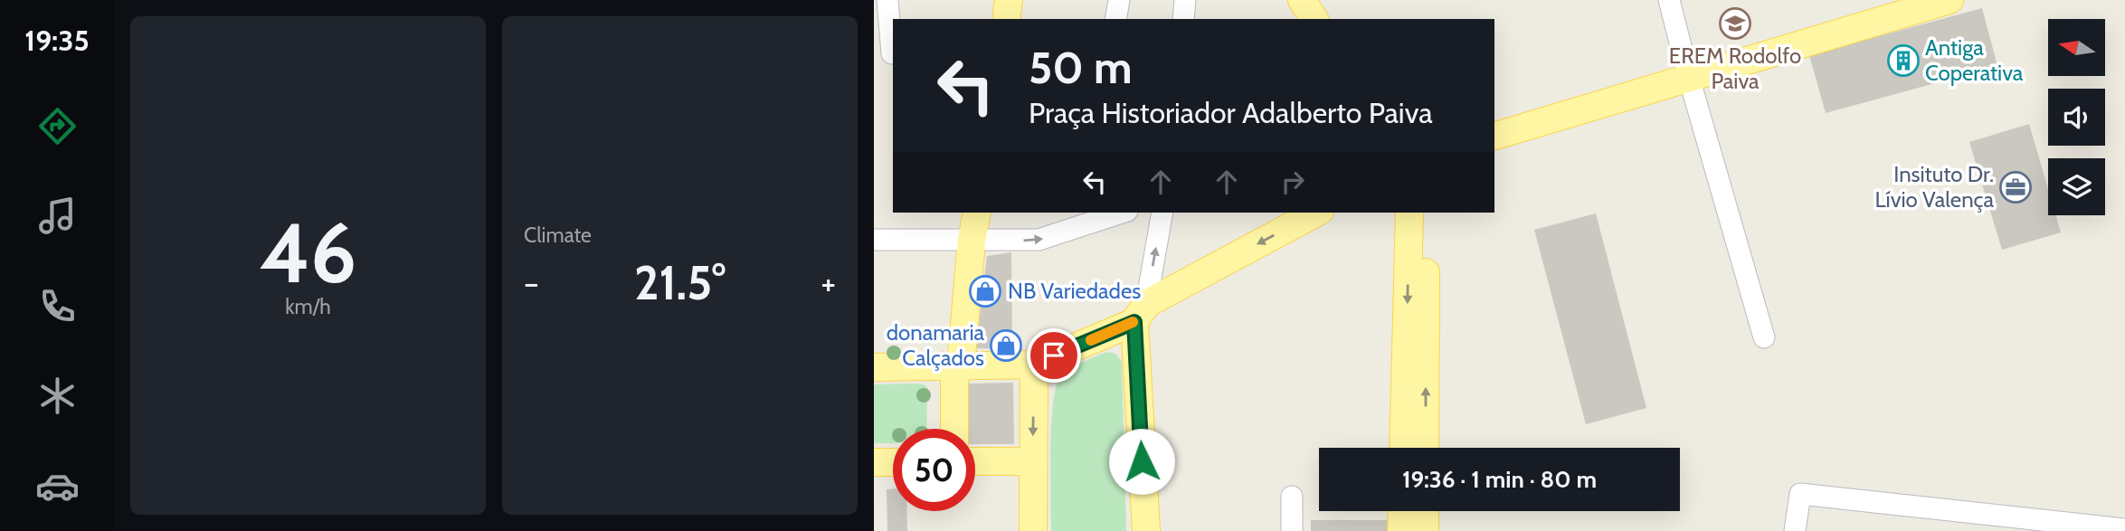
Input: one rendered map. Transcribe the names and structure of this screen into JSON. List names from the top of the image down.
{
  "places": {
    "school or university": ["EREM Rodolfo Paiva"],
    "building": ["Antiga Coperativa"],
    "office": ["Insituto Dr. Lívio Valença"],
    "shop": ["NB Variedades", "donamaria Calçados"]
  },
  "north": "left",
  "page": {
    "tabs": "19:35",
    "tile": [
      ["46", "km/h"],
      "Climate"
    ],
    "turn": ["50 m", "Praça Historiador Adalberto Paiva"],
    "heat": ["−", "21.5°", "+"],
    "limit": "50",
    "trip": "19:36 · 1 min · 80 m"
  }
}
